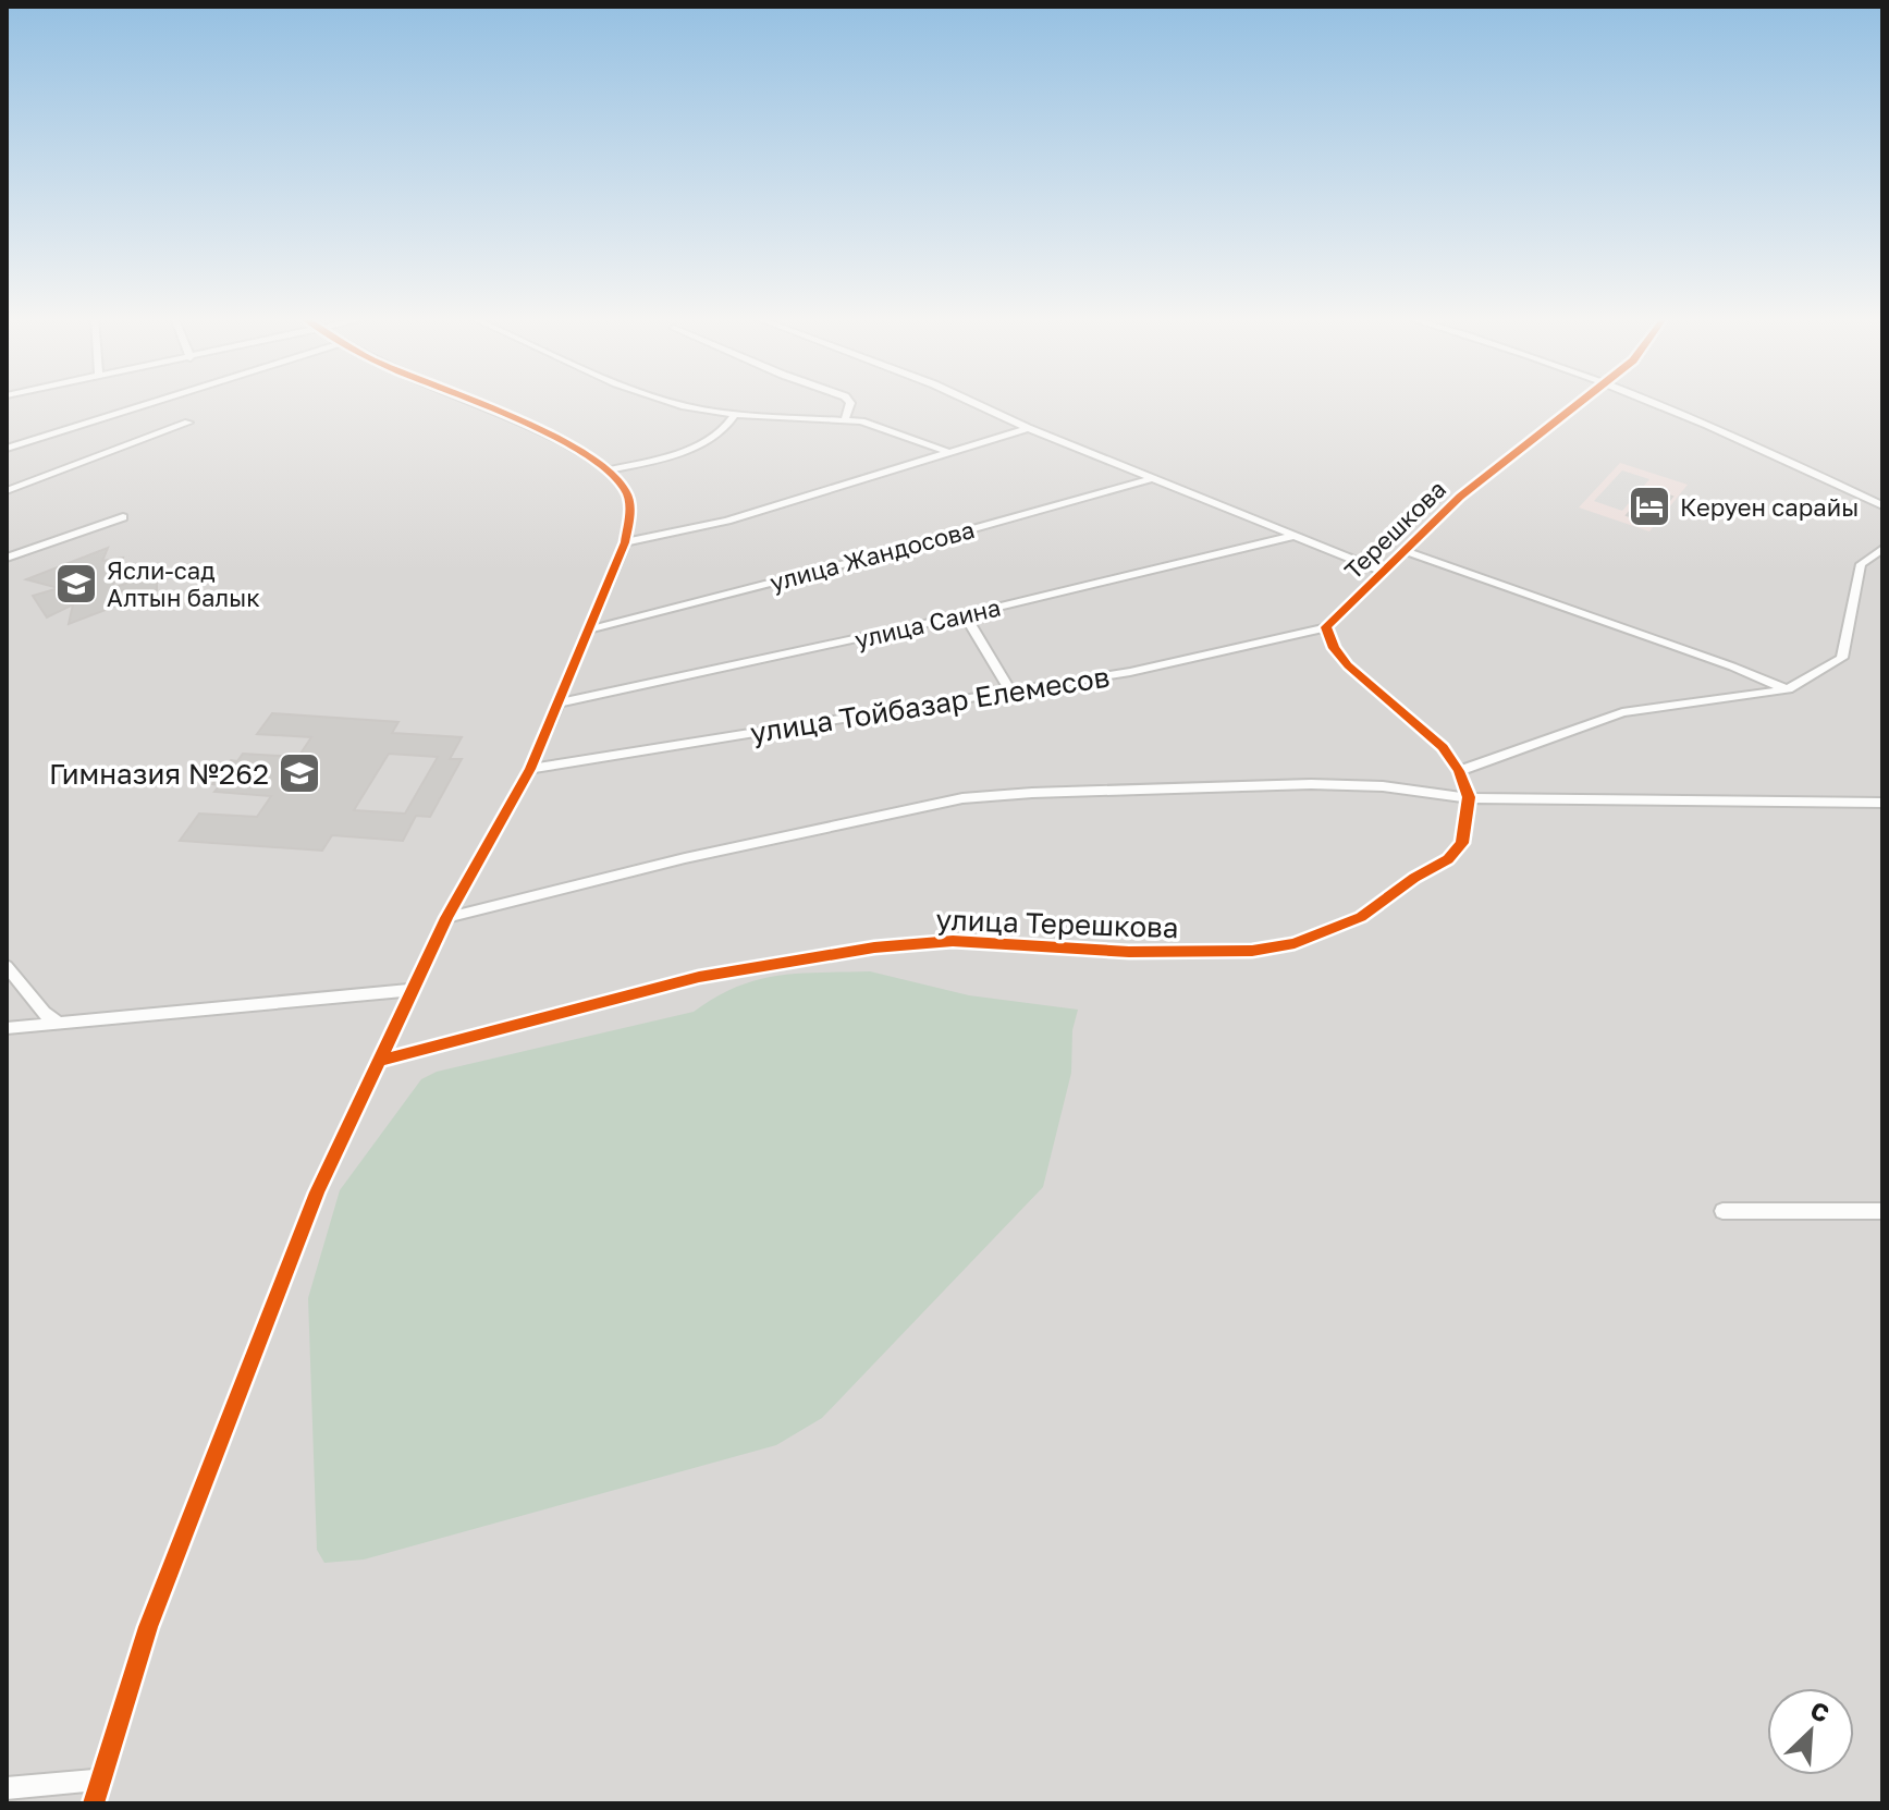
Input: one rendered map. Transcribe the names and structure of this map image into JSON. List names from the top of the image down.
{
  "streets": {
    "street": [
      "Терешкова",
      "улица Жандосова",
      "улица Саина",
      "улица Тойбазар Елемесов",
      "улица Терешкова"
    ]
  },
  "crossings": [
    ["Терешкова", "улица Тойбазар Елемесов"]
  ],
  "places": {
    "hotel": ["Керуен сарайы"],
    "school or university": ["Ясли-сад Алтын балык", "Гимназия №262"]
  },
  "north": "top right"
}
